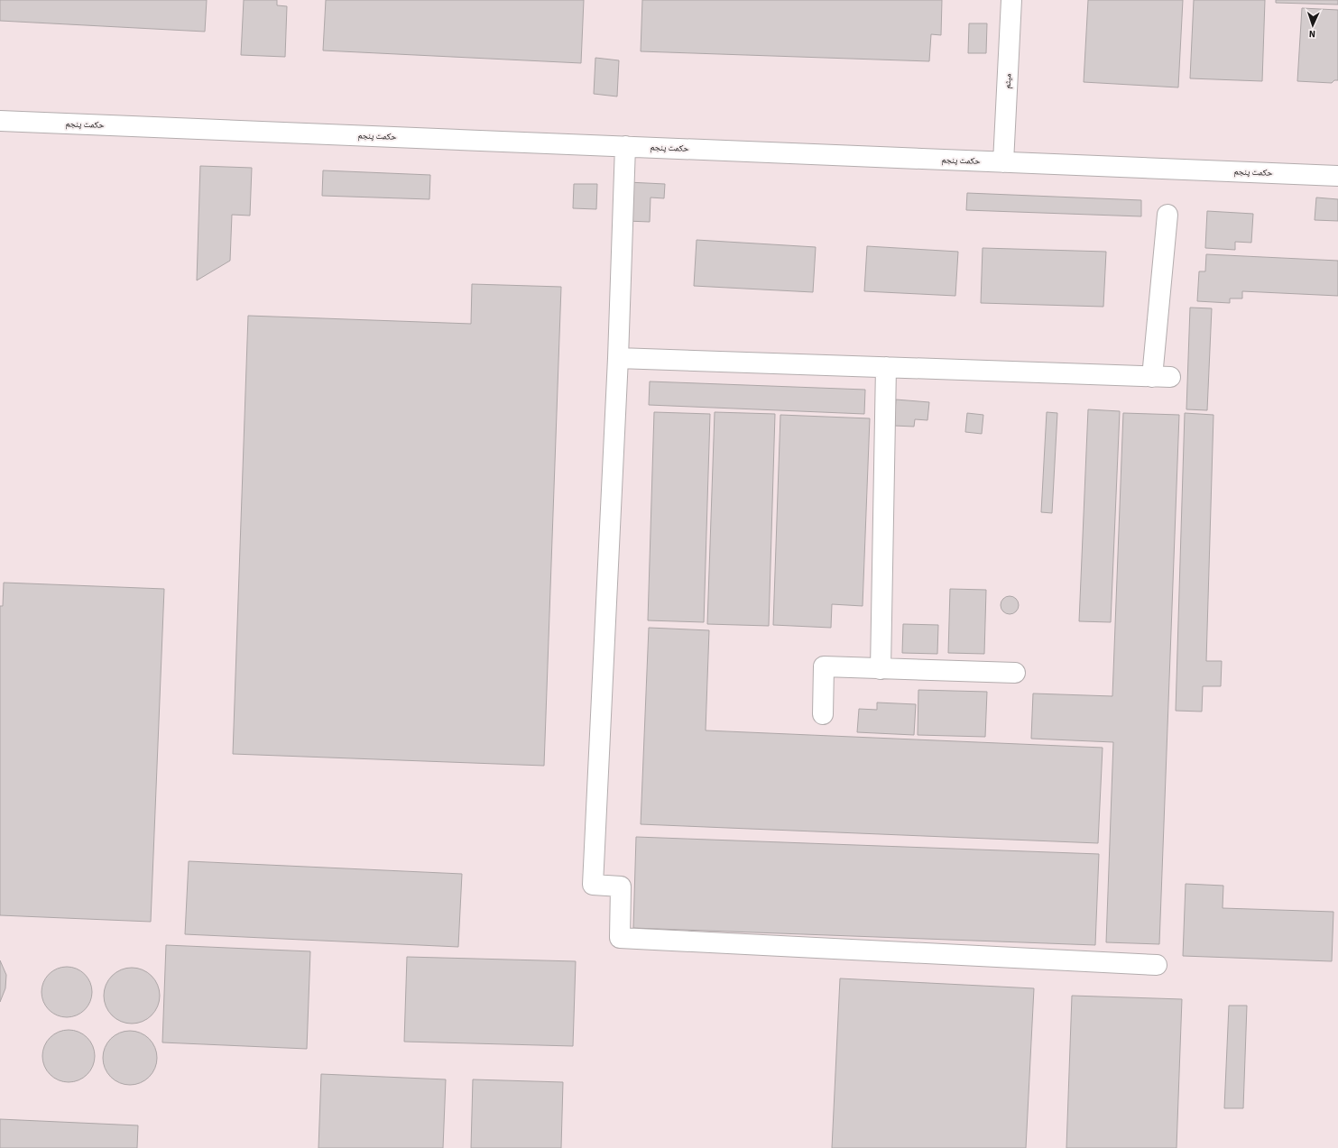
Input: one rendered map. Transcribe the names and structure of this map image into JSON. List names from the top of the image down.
{
  "streets": {
    "street": ["میثم", "حکمت پنجم"]
  },
  "crossings": [
    ["میثم", "حکمت پنجم"]
  ],
  "north": "bottom"
}
